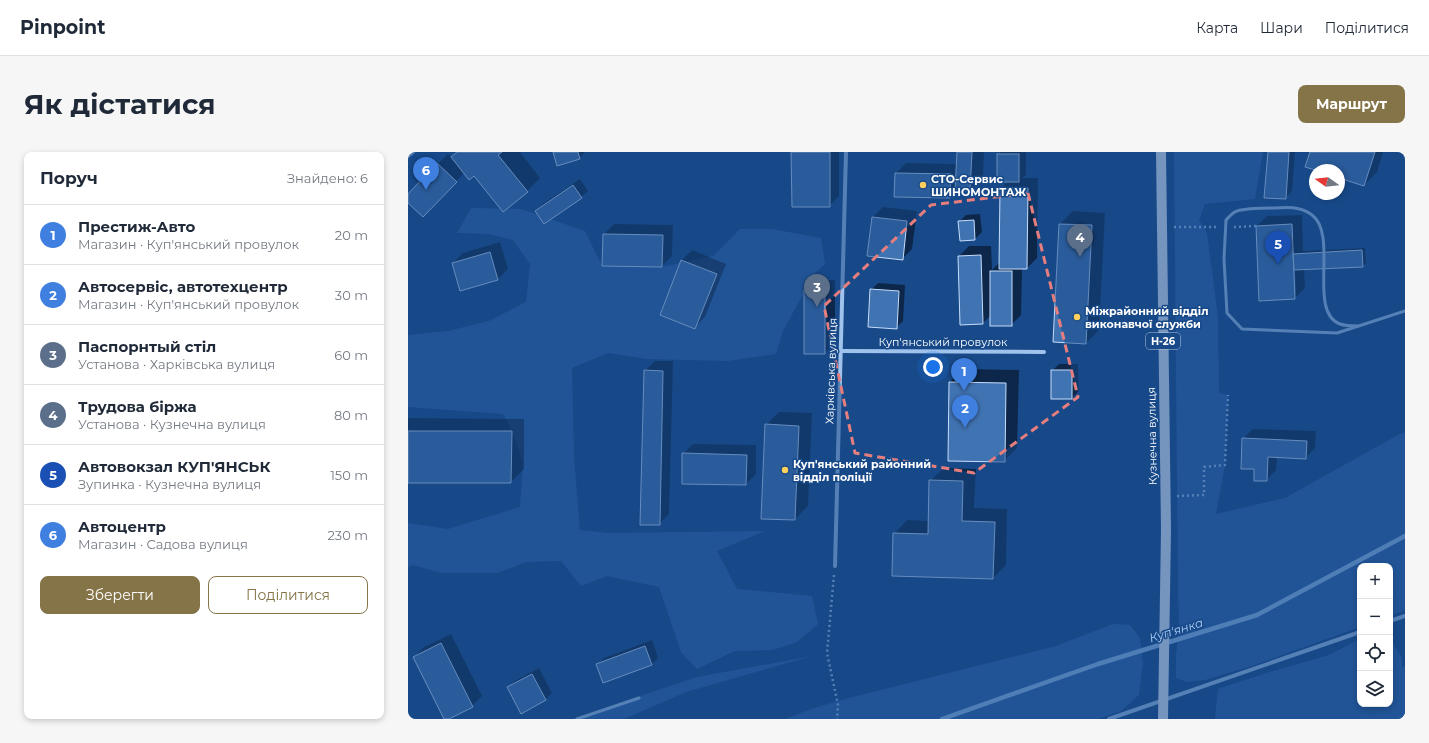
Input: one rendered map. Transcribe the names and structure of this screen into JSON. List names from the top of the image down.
{
  "streets": {
    "main road": ["Н-26", "Кузнечна вулиця"],
    "street": ["Куп'янський провулок", "Харківська вулиця"]
  },
  "crossings": [
    ["Куп'янський провулок", "Харківська вулиця"]
  ],
  "water": ["Куп'янка"],
  "places": ["СТО-Сервис ШИНОМОНТАЖ", "Міжрайонний відділ виконавчої служби", "Куп'янський районний відділ поліції"],
  "north": "left",
  "page": {
    "header": "Pinpoint",
    "nav": ["Карта", "Шари", "Поділитися"],
    "buttons": [
      "Маршрут",
      ["Зберегти", "Поділитися"]
    ],
    "title": "Як дістатися",
    "heading": ["Поруч", "Знайдено: 6"],
    "pins": [
      "6",
      "4",
      "5",
      "3",
      "1",
      "2"
    ],
    "list": [
      {
        "mark": "1",
        "name": "Престиж-Авто",
        "note": "Магазин · Куп'янський провулок",
        "value": "20 m"
      },
      {
        "mark": "2",
        "name": "Автосервіс, автотехцентр",
        "note": "Магазин · Куп'янський провулок",
        "value": "30 m"
      },
      {
        "mark": "3",
        "name": "Паспорнтый стіл",
        "note": "Установа · Харківська вулиця",
        "value": "60 m"
      },
      {
        "mark": "4",
        "name": "Трудова біржа",
        "note": "Установа · Кузнечна вулиця",
        "value": "80 m"
      },
      {
        "mark": "5",
        "name": "Автовокзал КУП'ЯНСЬК",
        "note": "Зупинка · Кузнечна вулиця",
        "value": "150 m"
      },
      {
        "mark": "6",
        "name": "Автоцентр",
        "note": "Магазин · Садова вулиця",
        "value": "230 m"
      }
    ],
    "map_buttons": ["+", "−"]
  }
}
